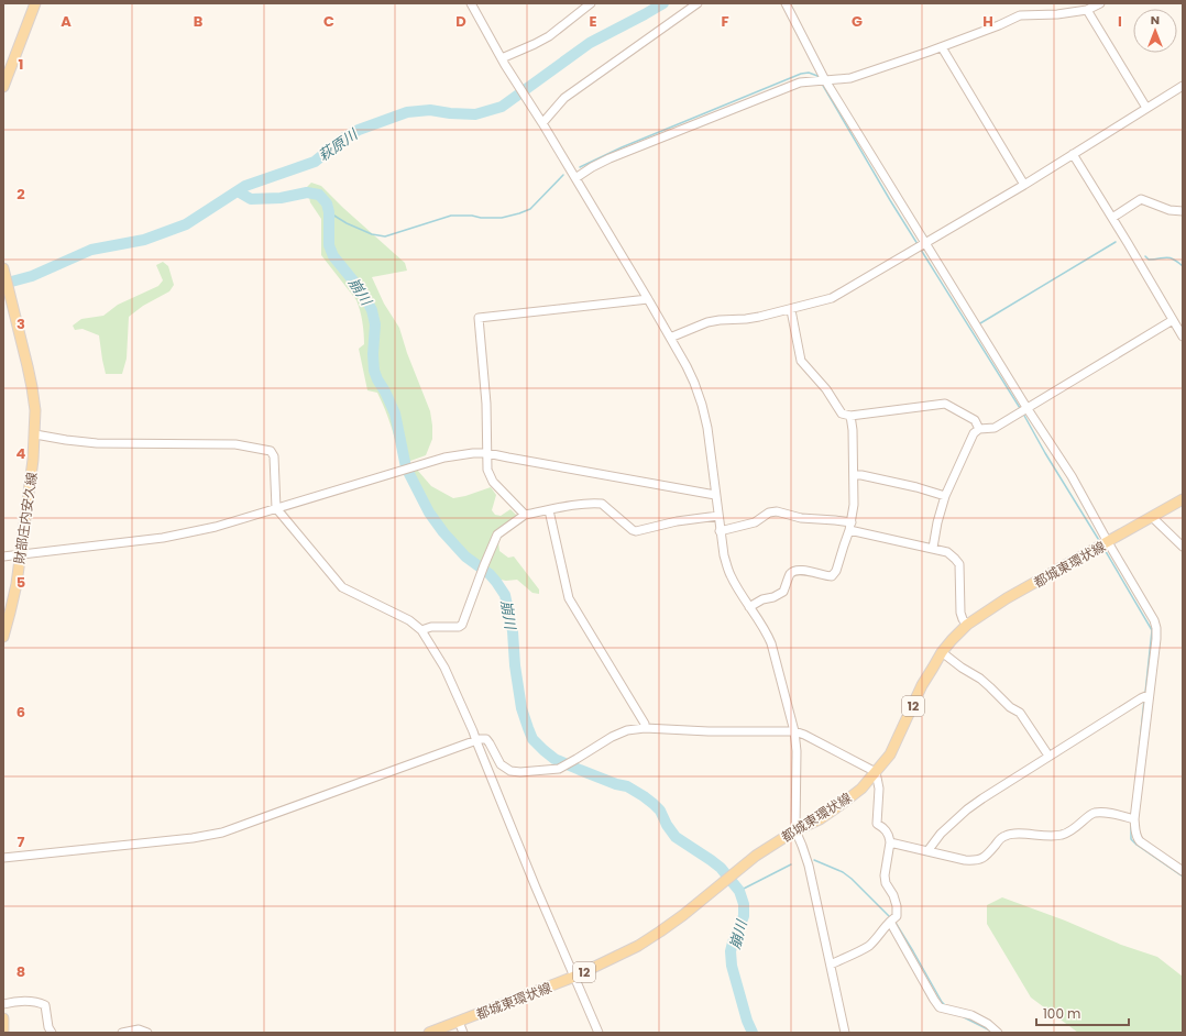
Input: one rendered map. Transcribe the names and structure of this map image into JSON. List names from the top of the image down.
{
  "streets": {
    "main road": ["財部庄内安久線", "都城東環状線", "12"]
  },
  "water": ["萩原川", "崩川"],
  "scale_bar": "100 m",
  "north": "top",
  "grid": {
    "columns": [
      "A",
      "B",
      "C",
      "D",
      "E",
      "F",
      "G",
      "H",
      "I"
    ],
    "rows": [
      "1",
      "2",
      "3",
      "4",
      "5",
      "6",
      "7",
      "8"
    ]
  }
}
